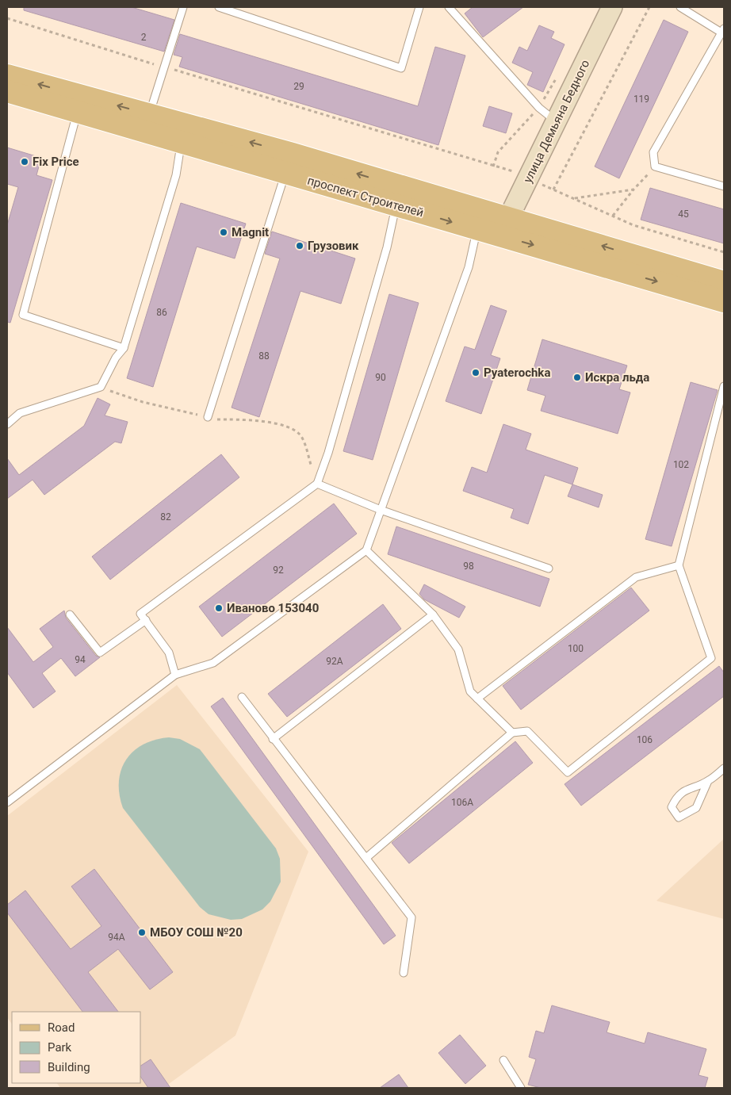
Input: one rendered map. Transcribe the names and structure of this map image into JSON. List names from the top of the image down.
{
  "streets": {
    "main road": ["проспект Строителей"],
    "street": ["улица Демьяна Бедного"]
  },
  "crossings": [
    ["улица Демьяна Бедного", "проспект Строителей"]
  ],
  "places": [
    "Fix Price",
    "Magnit",
    "Грузовик",
    "Pyaterochka",
    "Искра льда",
    "Иваново 153040",
    "МБОУ СОШ №20"
  ],
  "house_numbers": [
    "2",
    "29",
    "119",
    "45",
    "86",
    "88",
    "90",
    "102",
    "82",
    "98",
    "92",
    "100",
    "94",
    "92А",
    "106",
    "106А",
    "94А"
  ],
  "legend": ["Road", "Park", "Building"]
}
